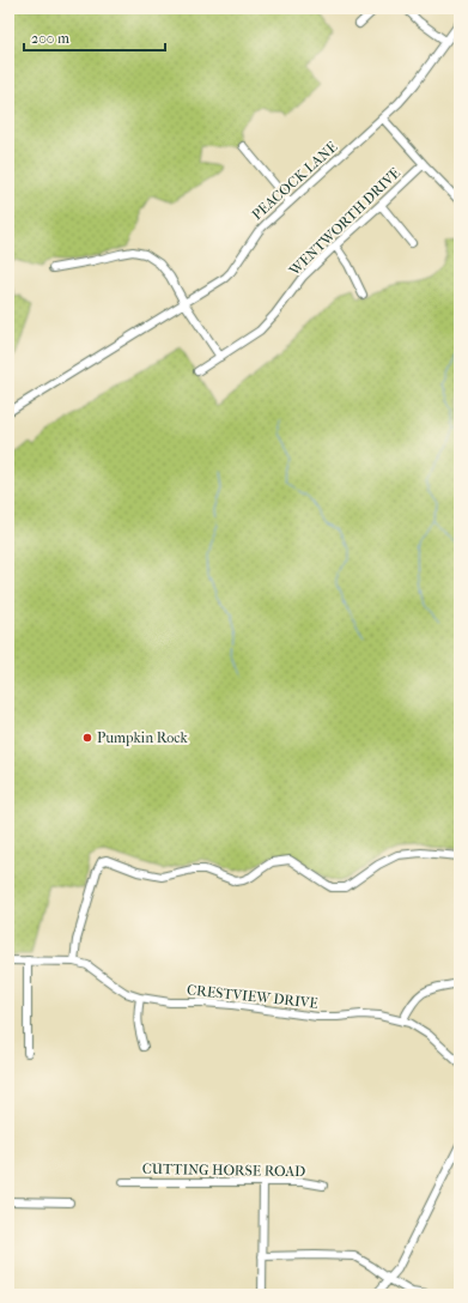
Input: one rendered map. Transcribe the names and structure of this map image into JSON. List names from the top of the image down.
{
  "streets": {
    "street": [
      "PEACOCK LANE",
      "WENTWORTH DRIVE",
      "CRESTVIEW DRIVE",
      "CUTTING HORSE ROAD"
    ]
  },
  "places": ["Pumpkin Rock"],
  "scale_bar": "200 m"
}
